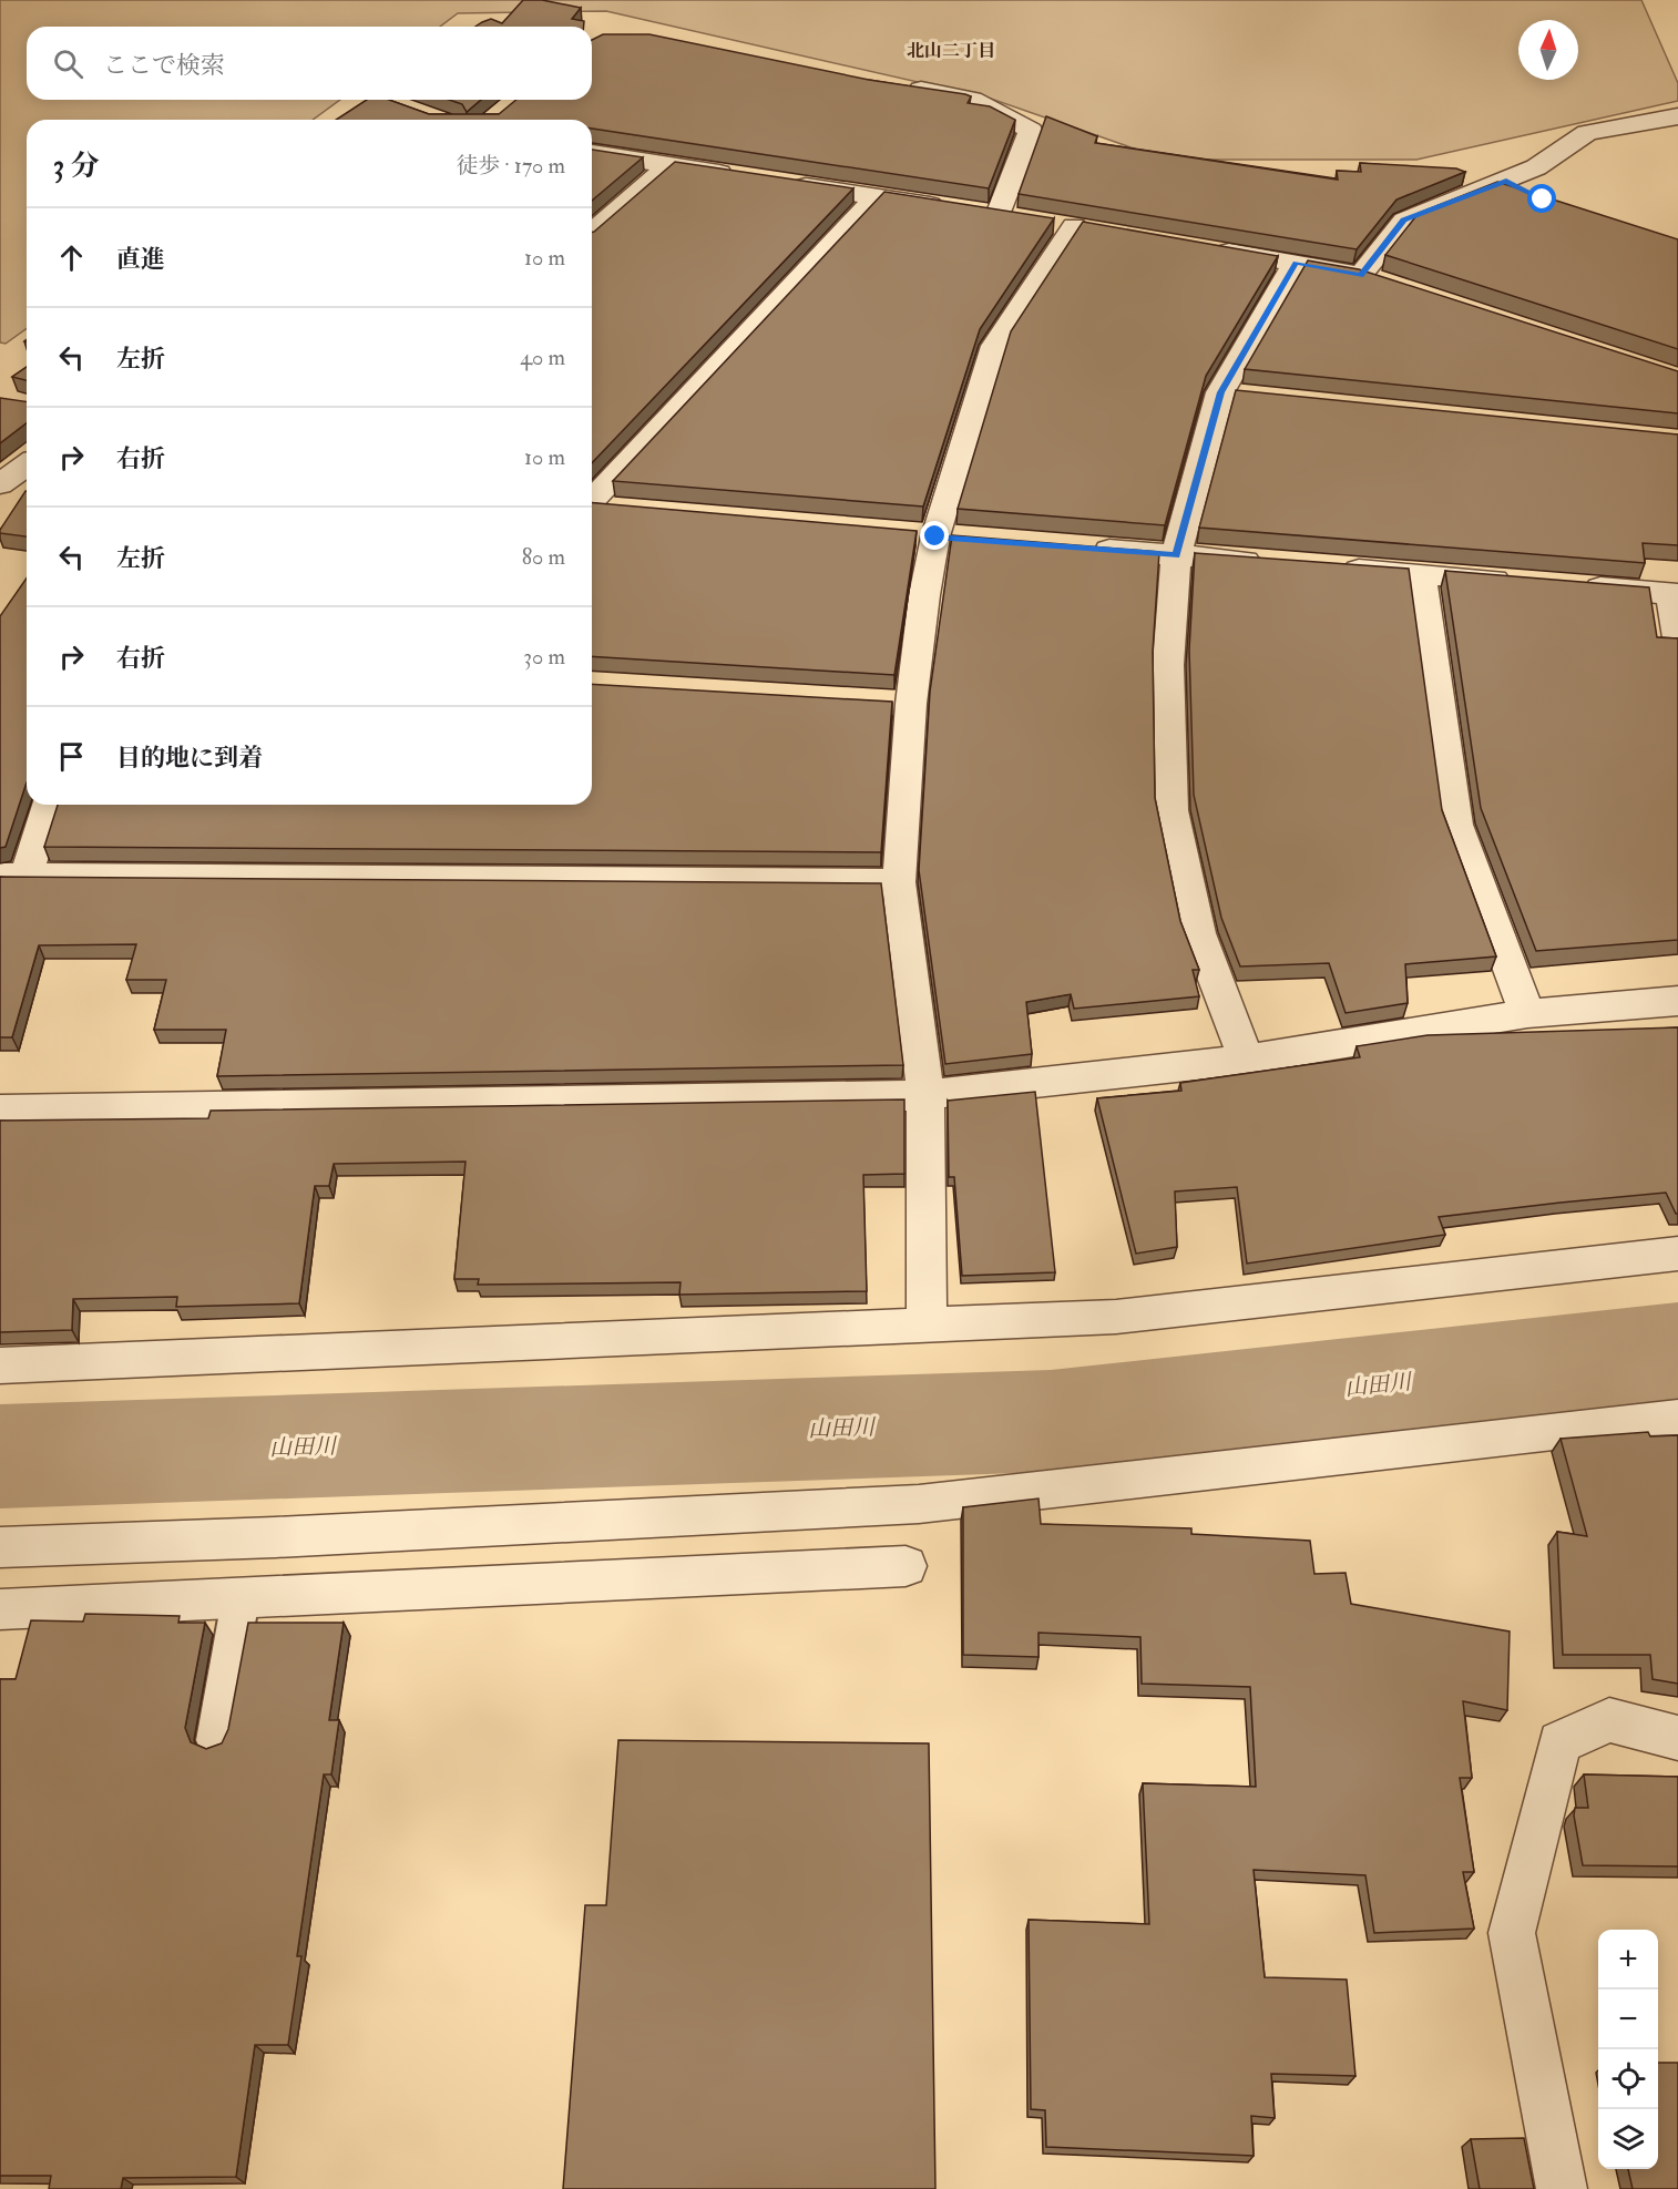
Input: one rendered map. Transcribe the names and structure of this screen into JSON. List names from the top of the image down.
{
  "districts": ["北山二丁目"],
  "water": ["山田川"],
  "north": "top",
  "page": {
    "search": "ここで検索",
    "heading": ["3 分", "徒歩 · 170 m"],
    "list": [
      ["直進", "10 m"],
      ["左折", "40 m"],
      ["右折", "10 m"],
      ["左折", "80 m"],
      ["右折", "30 m"],
      "目的地に到着"
    ],
    "map_buttons": ["+", "−"]
  }
}
